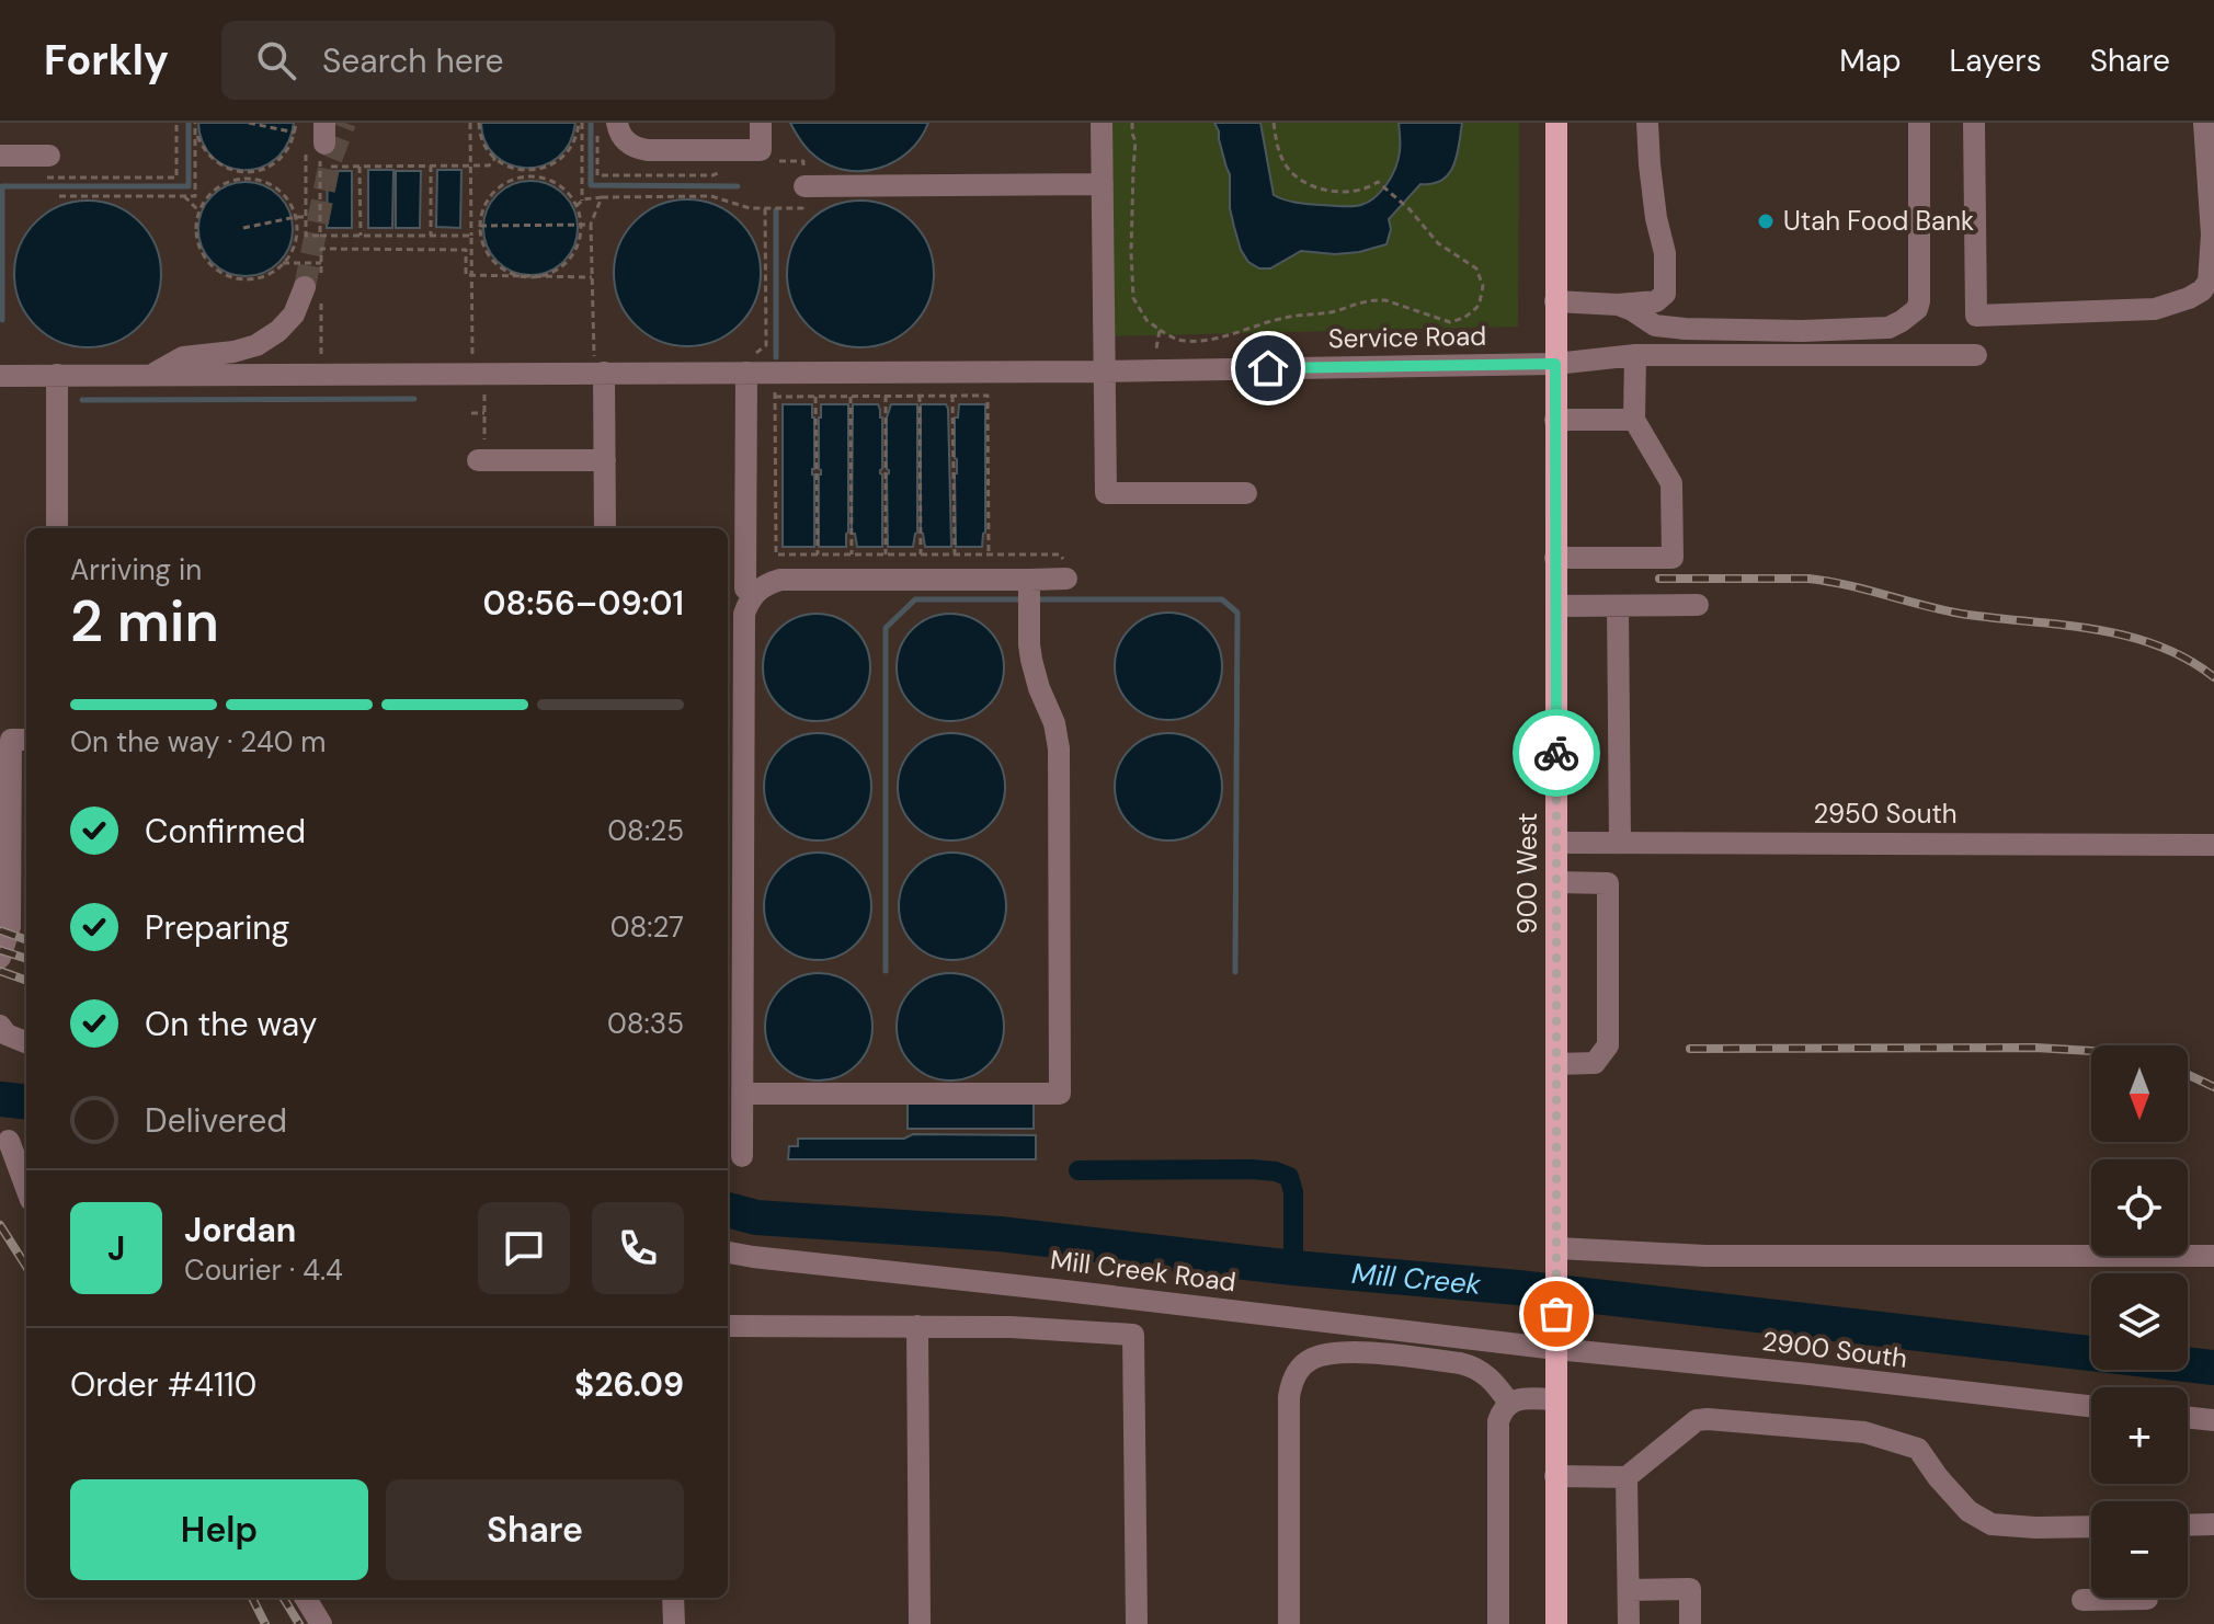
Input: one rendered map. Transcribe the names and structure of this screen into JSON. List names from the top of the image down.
{
  "streets": {
    "main road": ["900 West"],
    "street": [
      "Service Road",
      "2950 South",
      "Mill Creek Road",
      "2900 South"
    ]
  },
  "crossings": [
    ["Service Road", "900 West"],
    ["2950 South", "900 West"],
    ["900 West", "Mill Creek Road"],
    ["900 West", "2900 South"],
    ["Mill Creek Road", "2900 South"]
  ],
  "water": ["Mill Creek"],
  "places": ["Utah Food Bank"],
  "north": "bottom",
  "page": {
    "header": "Forkly",
    "search": "Search here",
    "nav": ["Map", "Layers", "Share"],
    "heading": ["2 min", "Arriving in", "08:56–09:01"],
    "panel": [
      "Jordan",
      "Courier · 4.4",
      "Order #4110",
      "$26.09"
    ],
    "bar": "On the way · 240 m",
    "list": [
      ["Confirmed", "08:25"],
      ["Preparing", "08:27"],
      ["On the way", "08:35"],
      "Delivered"
    ],
    "map_buttons": ["+", "−"],
    "round": "J",
    "buttons": ["Help", "Share"]
  }
}
